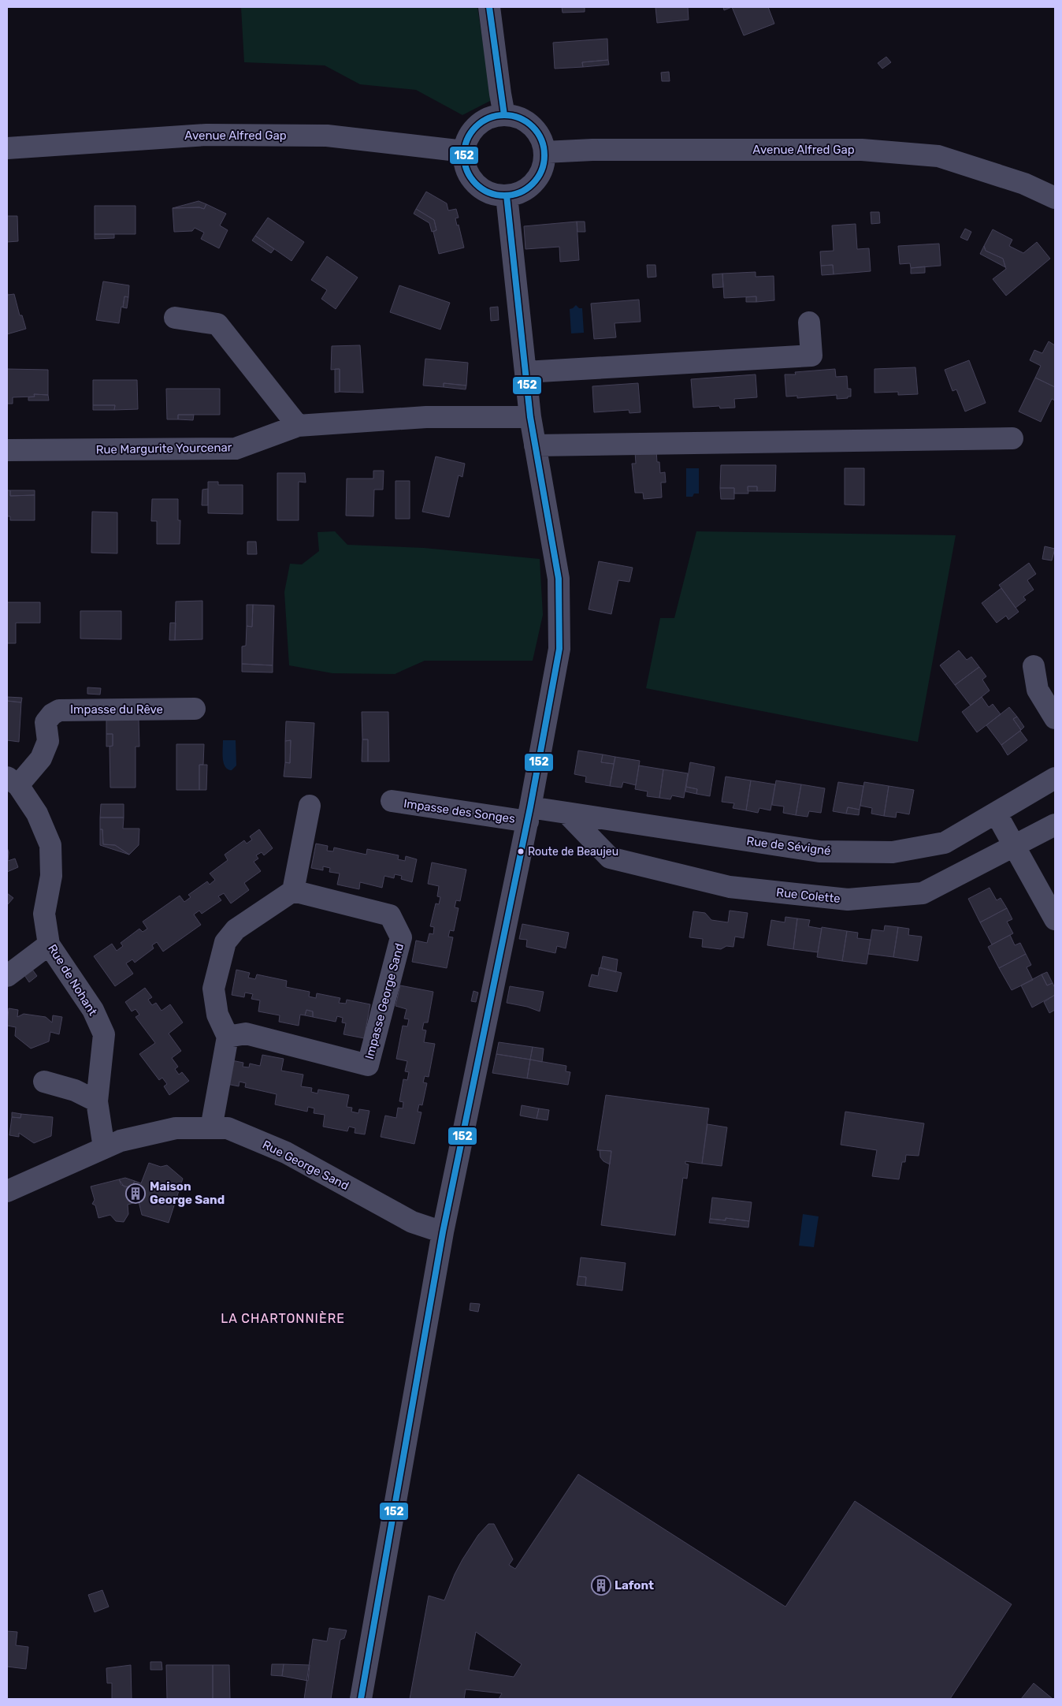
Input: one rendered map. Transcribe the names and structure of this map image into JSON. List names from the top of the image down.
{
  "streets": {
    "street": [
      "Avenue Alfred Gap",
      "Rue Margurite Yourcenar",
      "Impasse du Rêve",
      "Impasse des Songes",
      "Rue de Sévigné",
      "Rue Colette",
      "Rue de Nohant",
      "Impasse George Sand",
      "Rue George Sand"
    ]
  },
  "crossings": [
    ["Impasse du Rêve", "Rue de Nohant"],
    ["Impasse des Songes", "Rue de Sévigné"],
    ["Rue de Sévigné", "Rue Colette"],
    ["Rue de Nohant", "Rue George Sand"]
  ],
  "districts": ["LA CHARTONNIÈRE"],
  "places": {
    "other": ["Route de Beaujeu"],
    "building": ["Maison George Sand", "Lafont"]
  },
  "lines": ["transit line 152"]
}
